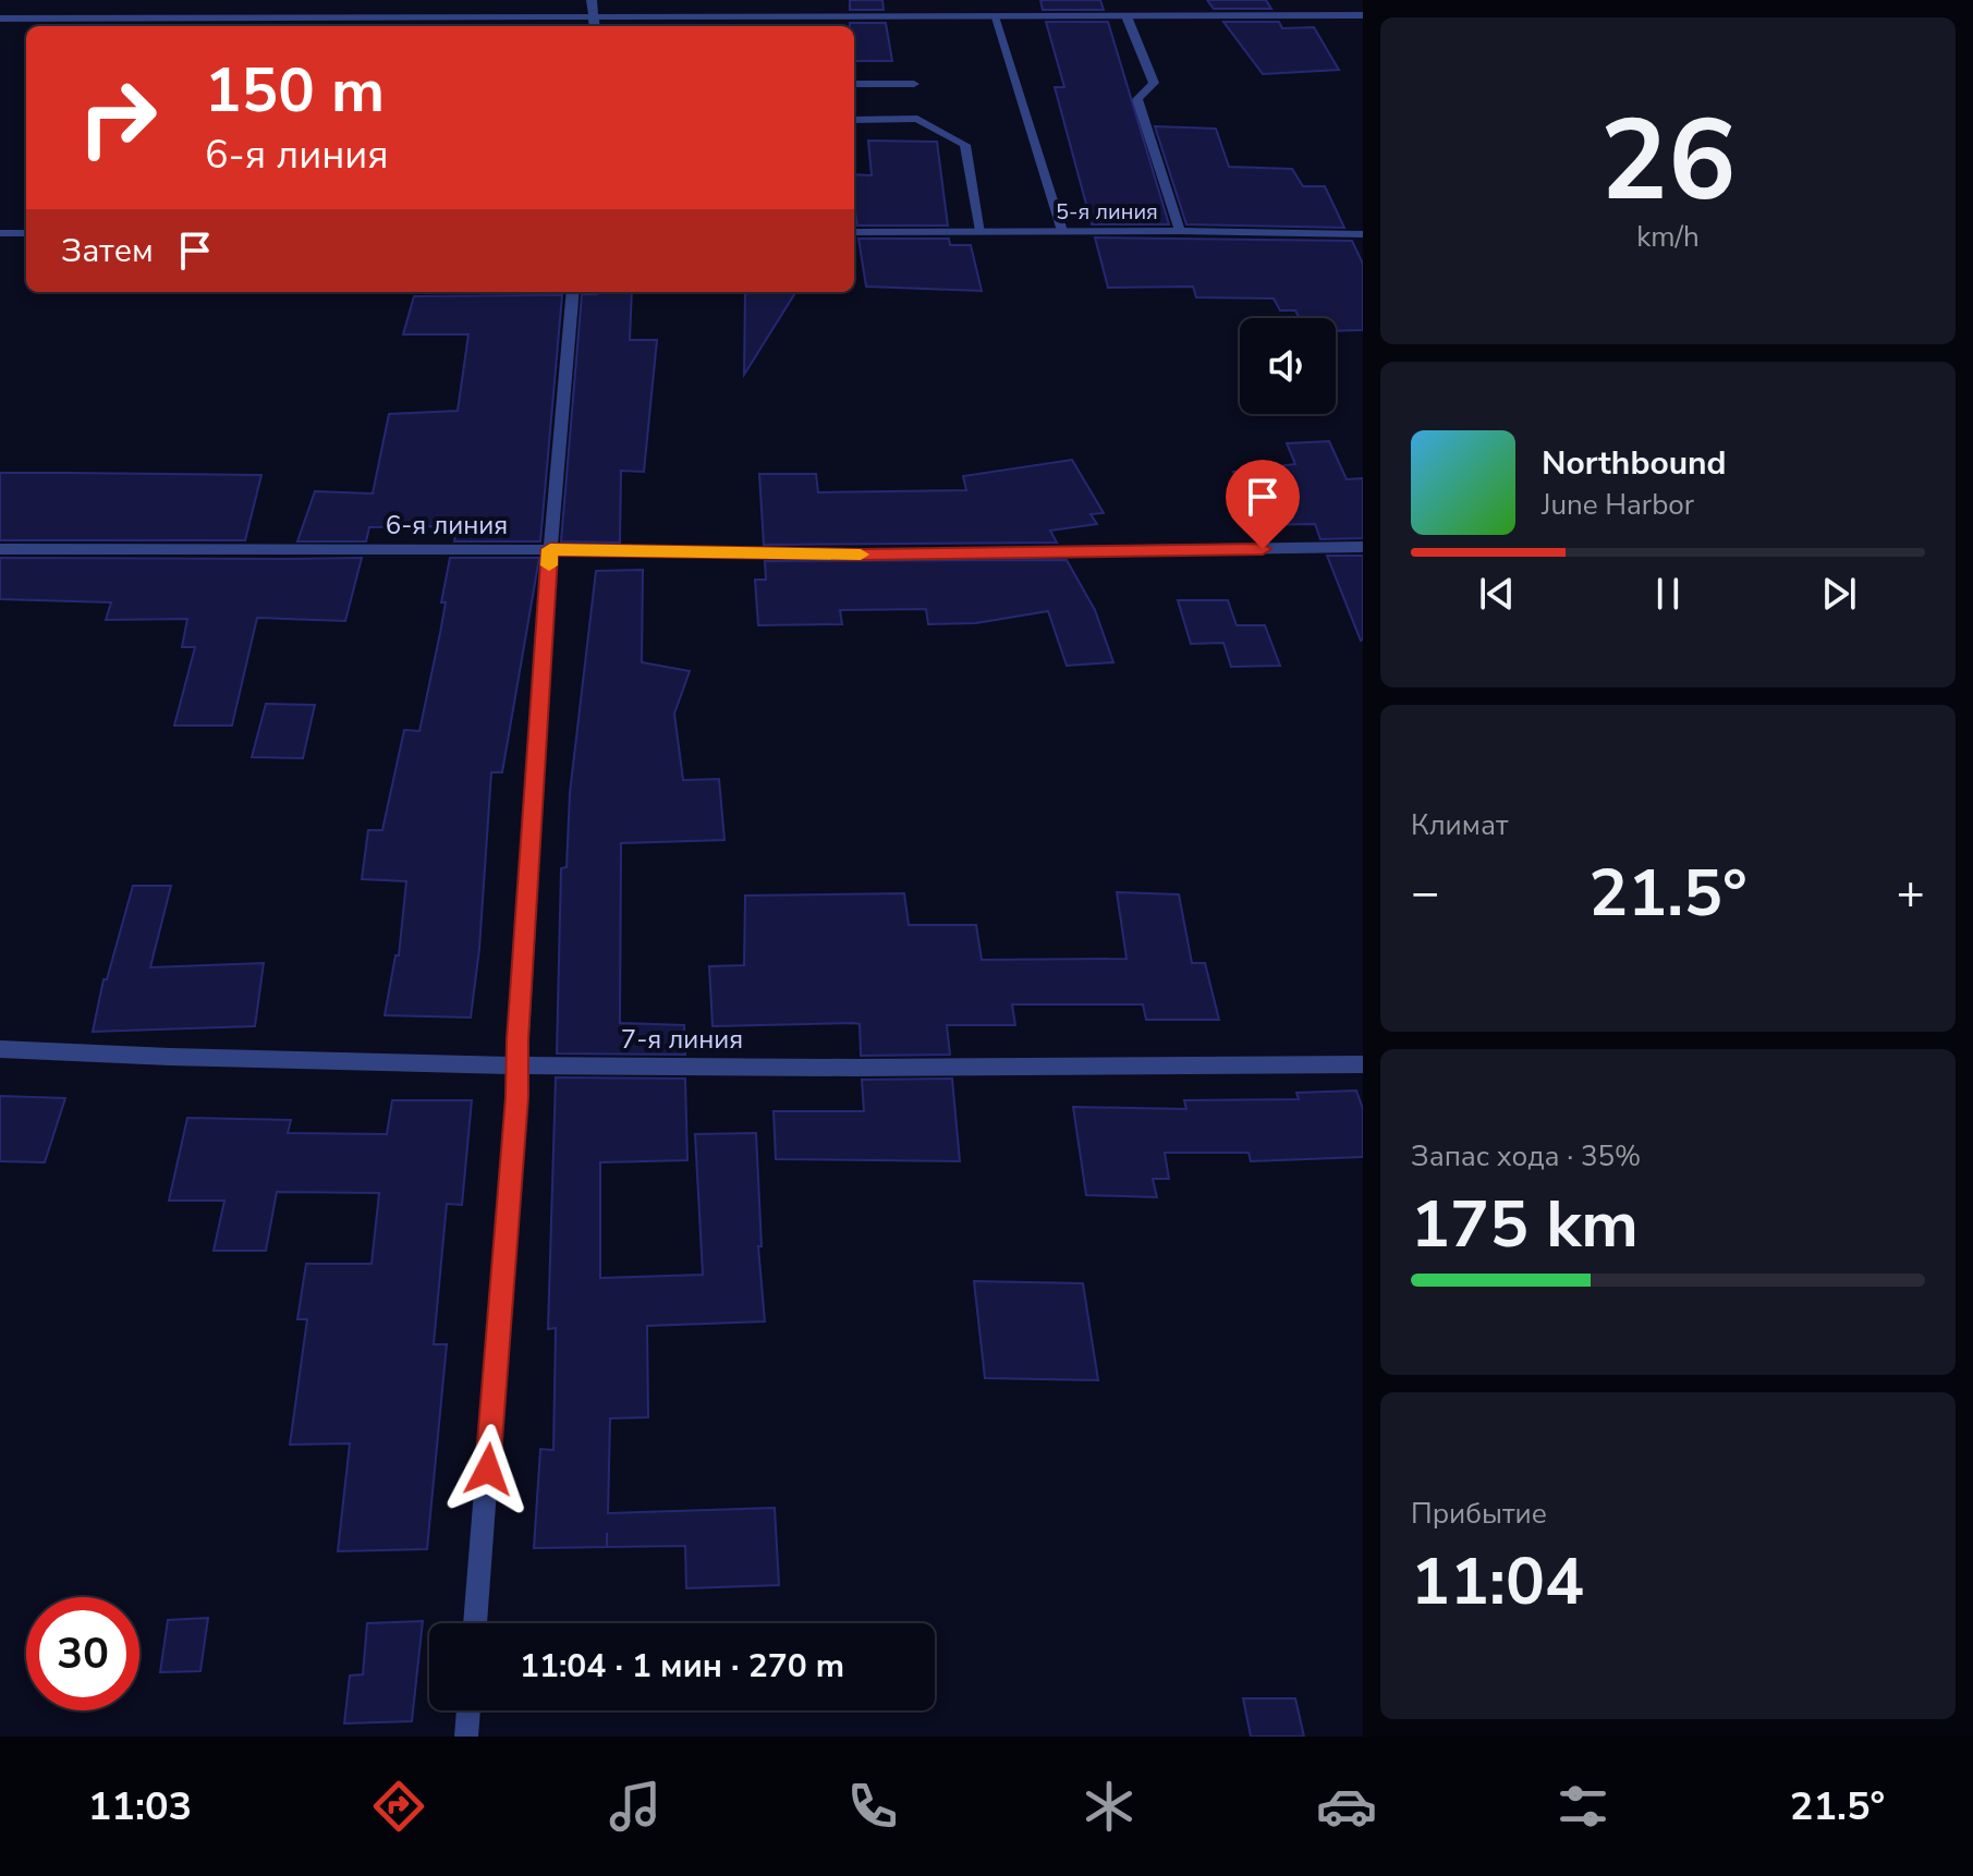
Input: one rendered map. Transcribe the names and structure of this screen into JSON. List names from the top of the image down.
{
  "streets": {
    "street": ["5-я линия", "6-я линия", "7-я линия"]
  },
  "page": {
    "tile": [
      ["26", "km/h"],
      "Климат",
      ["Запас хода · 35%", "175 km"],
      ["Прибытие", "11:04"]
    ],
    "turn": ["150 m", "6-я линия"],
    "then": "Затем",
    "song": ["Northbound", "June Harbor"],
    "heat": ["−", "21.5°", "+"],
    "limit": "30",
    "trip": "11:04 · 1 мин · 270 m",
    "tabs": ["11:03", "21.5°"]
  }
}
